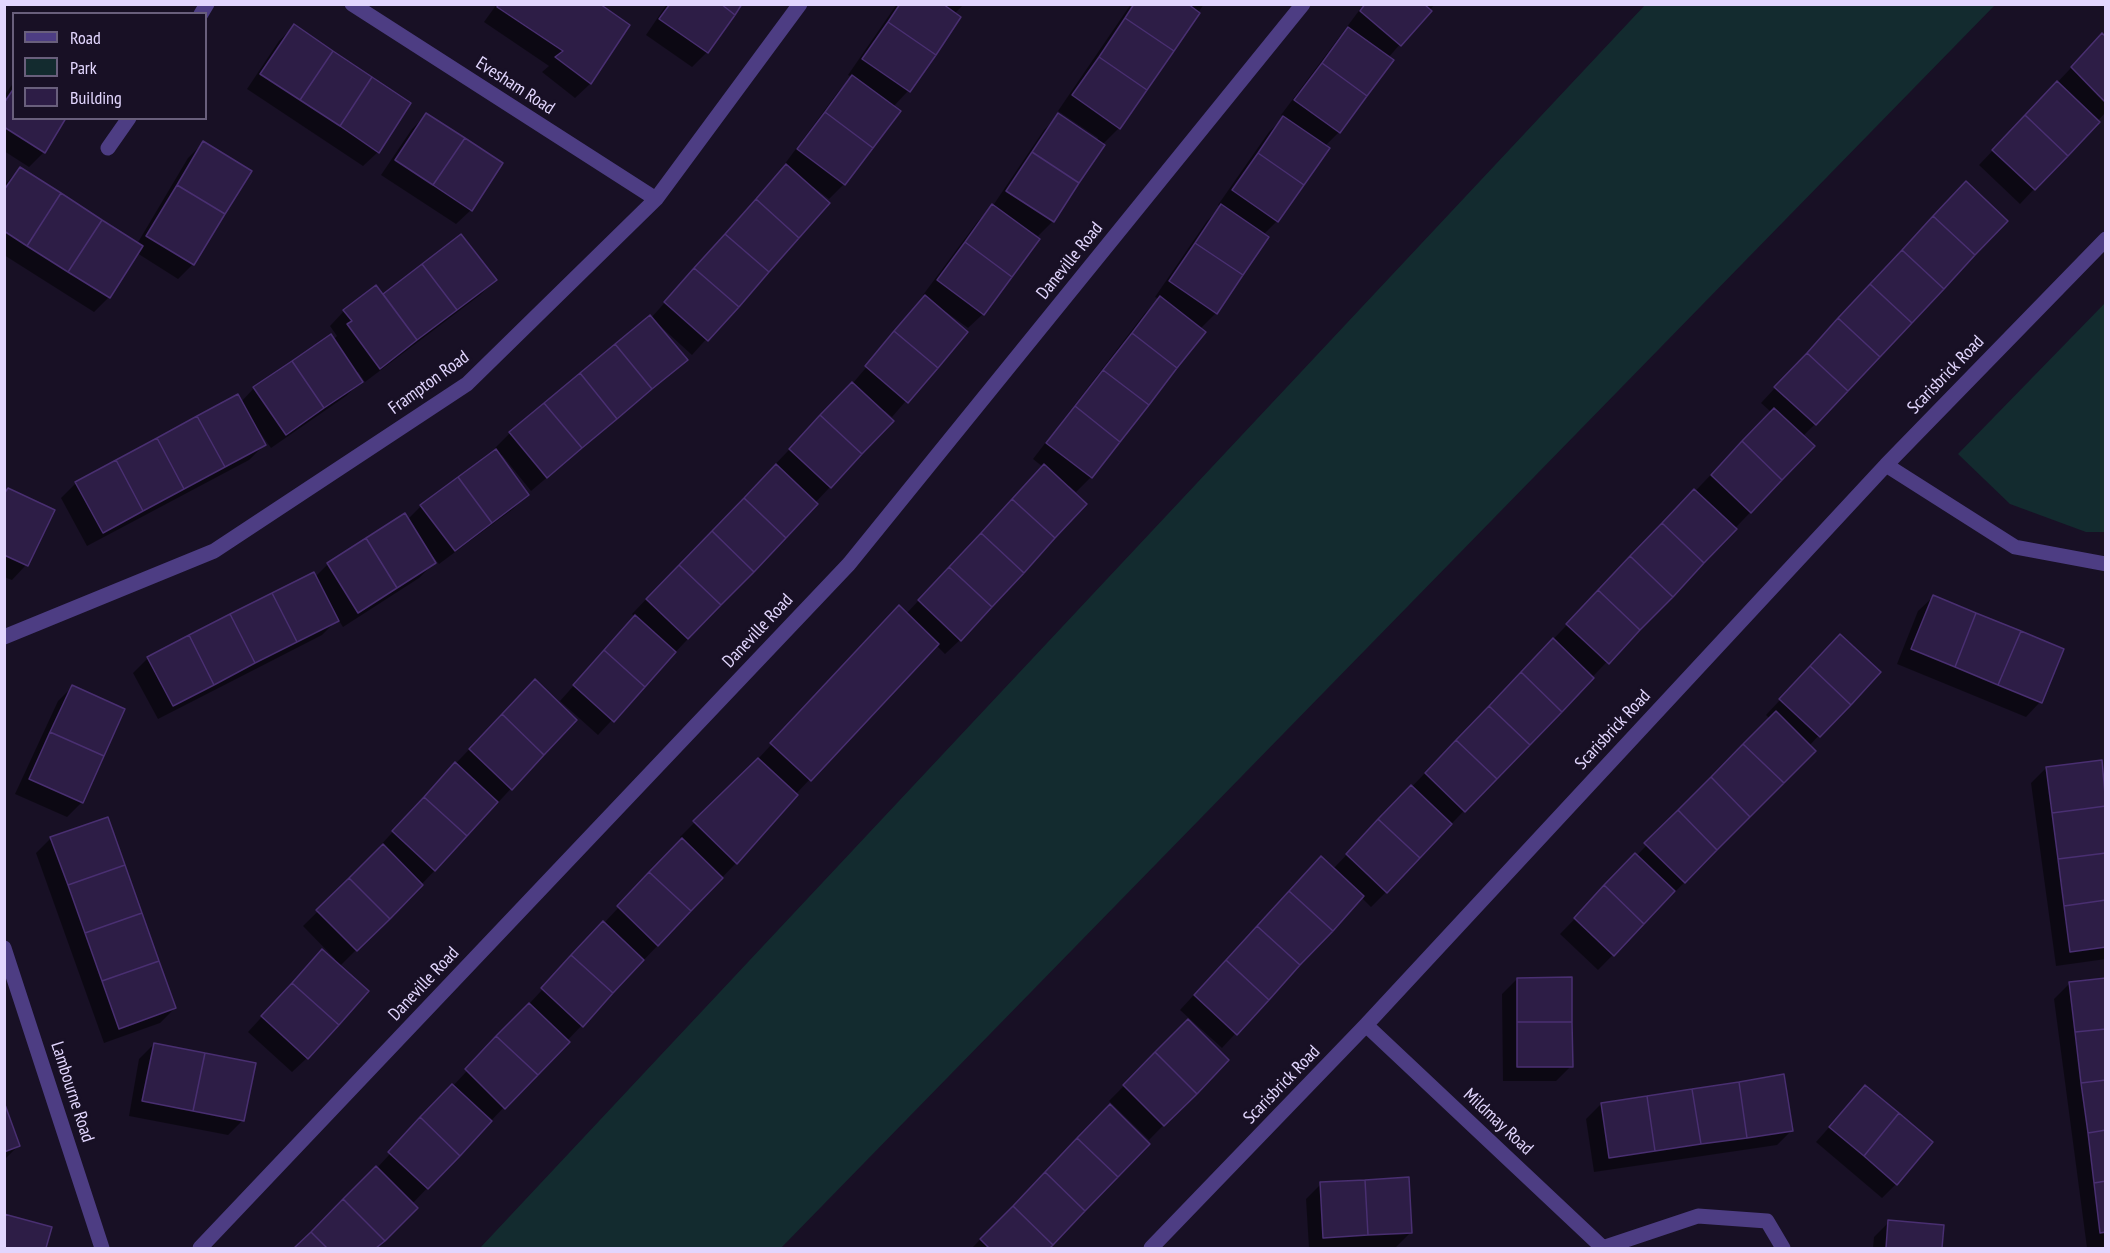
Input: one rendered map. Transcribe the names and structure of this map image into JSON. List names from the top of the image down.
{
  "streets": {
    "street": [
      "Evesham Road",
      "Daneville Road",
      "Scarisbrick Road",
      "Frampton Road",
      "Lambourne Road",
      "Mildmay Road"
    ]
  },
  "crossings": [
    ["Evesham Road", "Frampton Road"],
    ["Scarisbrick Road", "Mildmay Road"]
  ],
  "legend": ["Road", "Park", "Building"]
}
